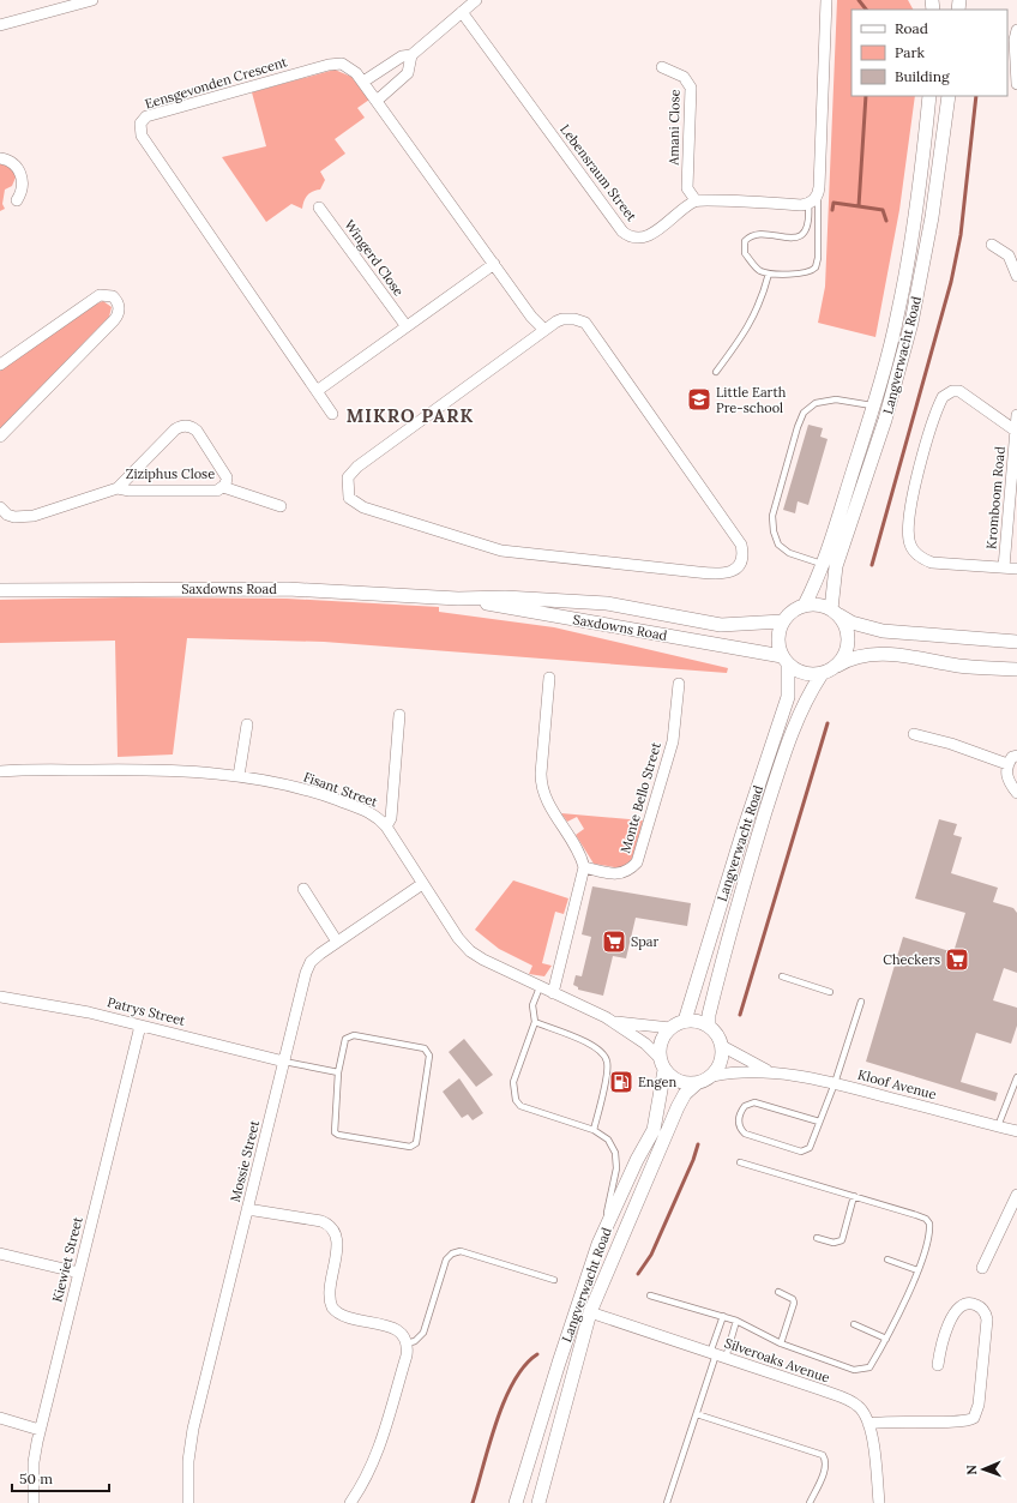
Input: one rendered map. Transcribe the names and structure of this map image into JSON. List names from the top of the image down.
{
  "streets": {
    "street": [
      "Eensgevonden Crescent",
      "Amani Close",
      "Lebensraum Street",
      "Wingerd Close",
      "Langverwacht Road",
      "Ziziphus Close",
      "Kromboom Road",
      "Saxdowns Road",
      "Fisant Street",
      "Monte Bello Street",
      "Patrys Street",
      "Kloof Avenue",
      "Mossie Street",
      "Kiewiet Street",
      "Silveroaks Avenue"
    ]
  },
  "crossings": [
    ["Amani Close", "Lebensraum Street"],
    ["Langverwacht Road", "Saxdowns Road"],
    ["Langverwacht Road", "Fisant Street"],
    ["Langverwacht Road", "Kloof Avenue"],
    ["Langverwacht Road", "Silveroaks Avenue"],
    ["Fisant Street", "Kloof Avenue"],
    ["Fisant Street", "Mossie Street"],
    ["Patrys Street", "Mossie Street"],
    ["Patrys Street", "Kiewiet Street"]
  ],
  "districts": ["MIKRO PARK"],
  "places": {
    "school or university": ["Little Earth Pre-school"],
    "supermarket": ["Spar", "Checkers"],
    "fuel station": ["Engen"]
  },
  "legend": ["Road", "Park", "Building"],
  "scale_bar": "50 m",
  "north": "left"
}
